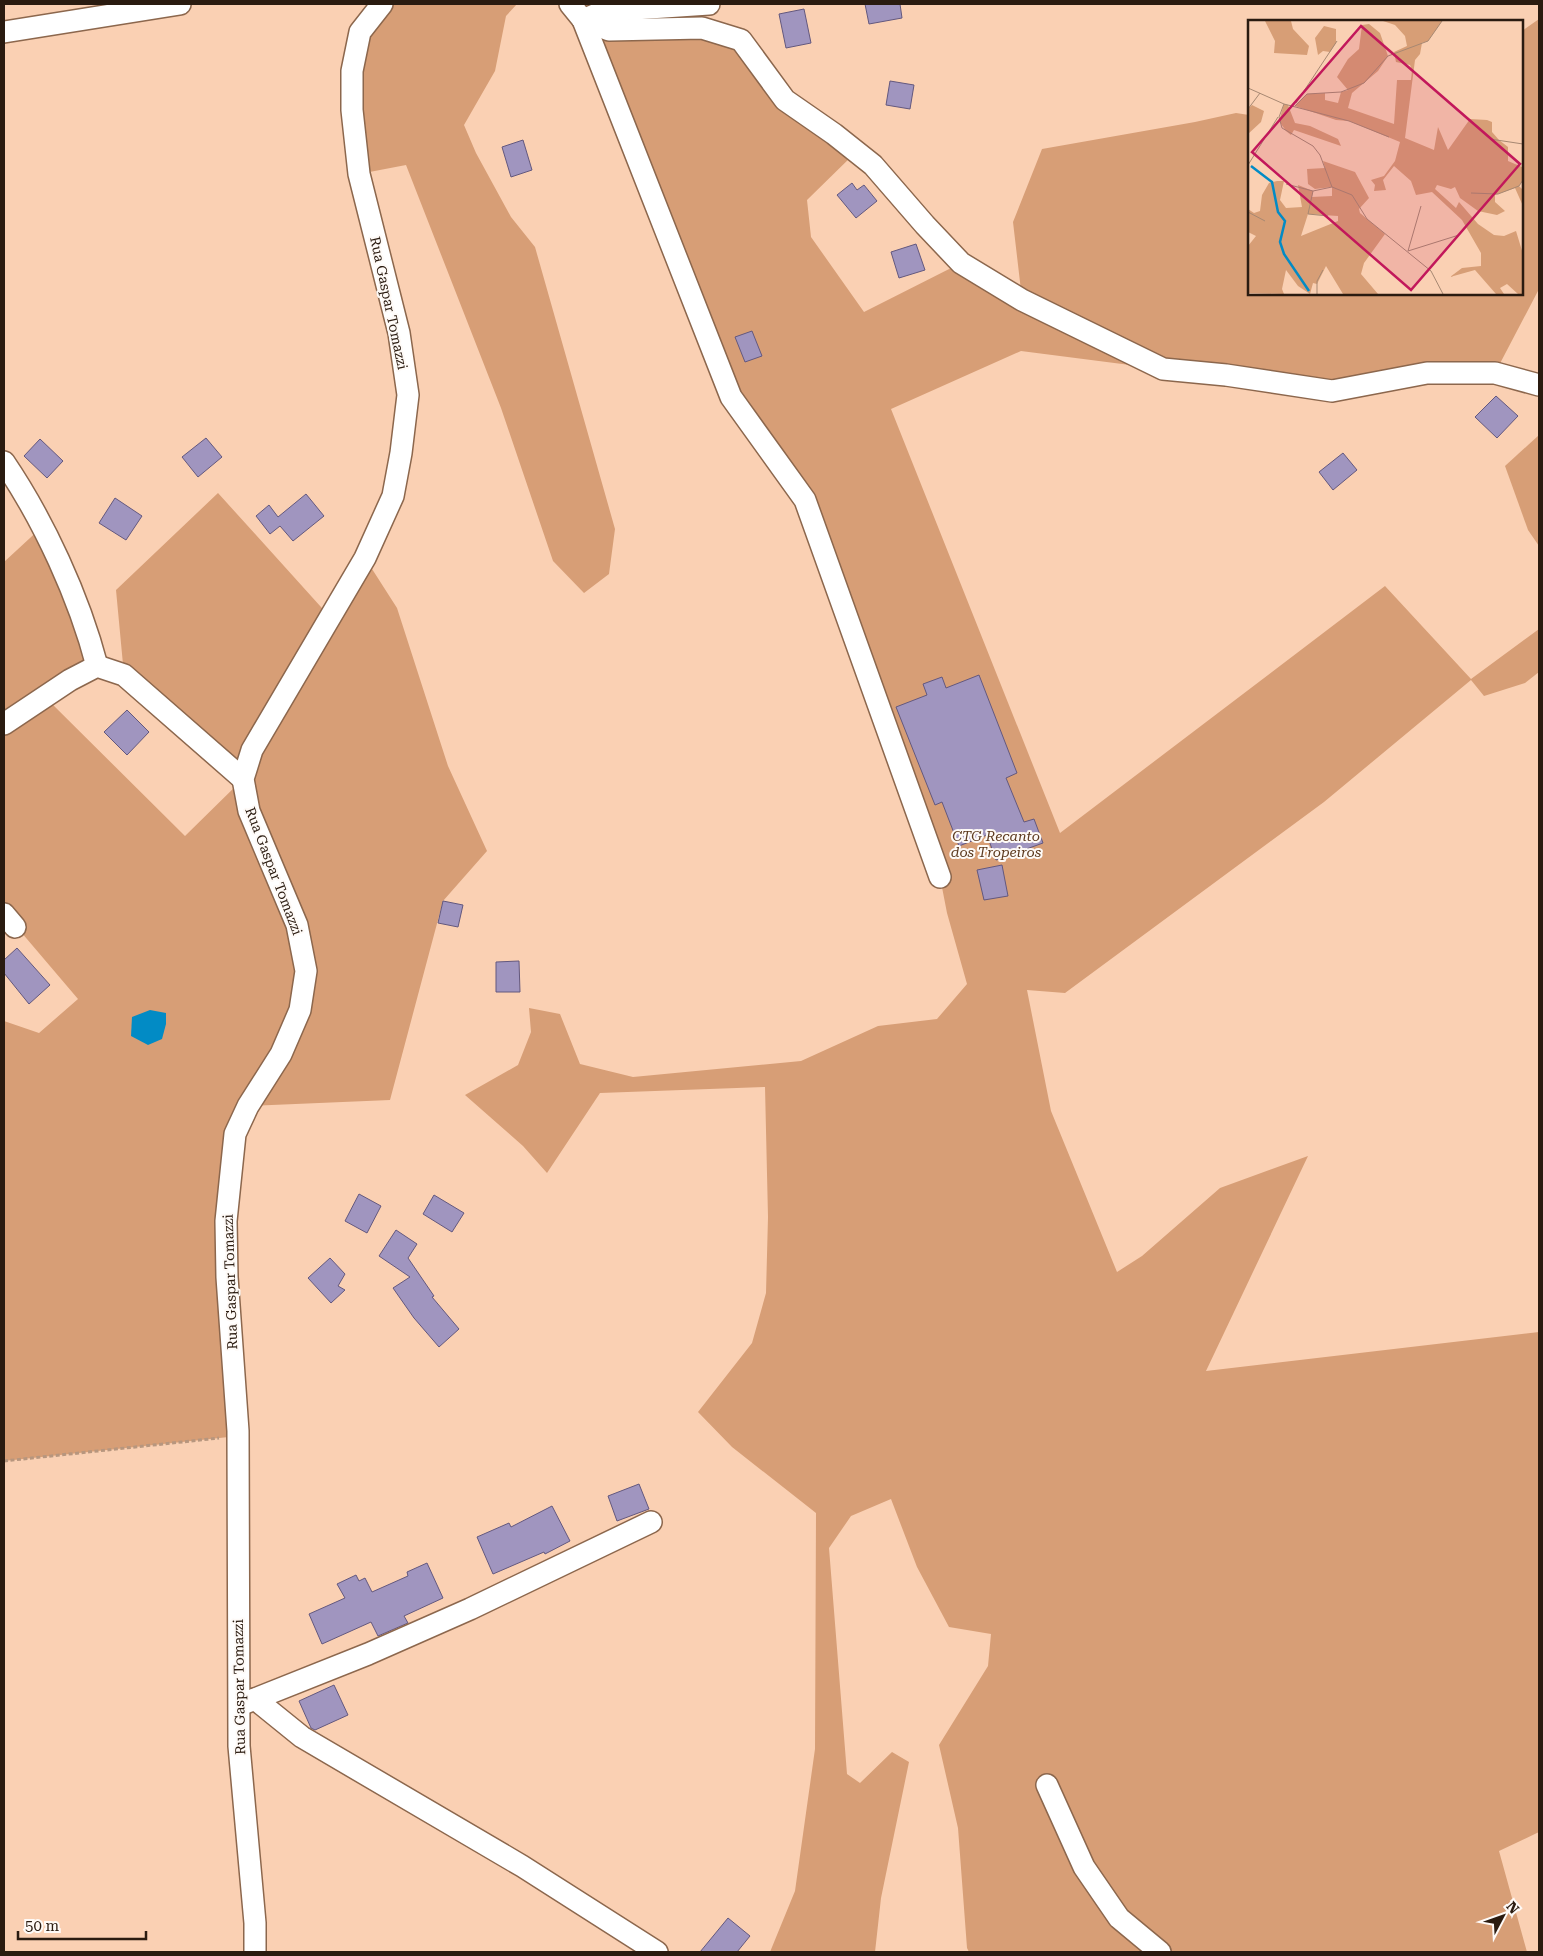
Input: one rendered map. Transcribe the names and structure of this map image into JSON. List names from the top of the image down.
{
  "streets": {
    "street": ["Rua Gaspar Tomazzi"]
  },
  "parks": ["CTG Recanto dos Tropeiros"],
  "scale_bar": "50 m",
  "north": "top right"
}
